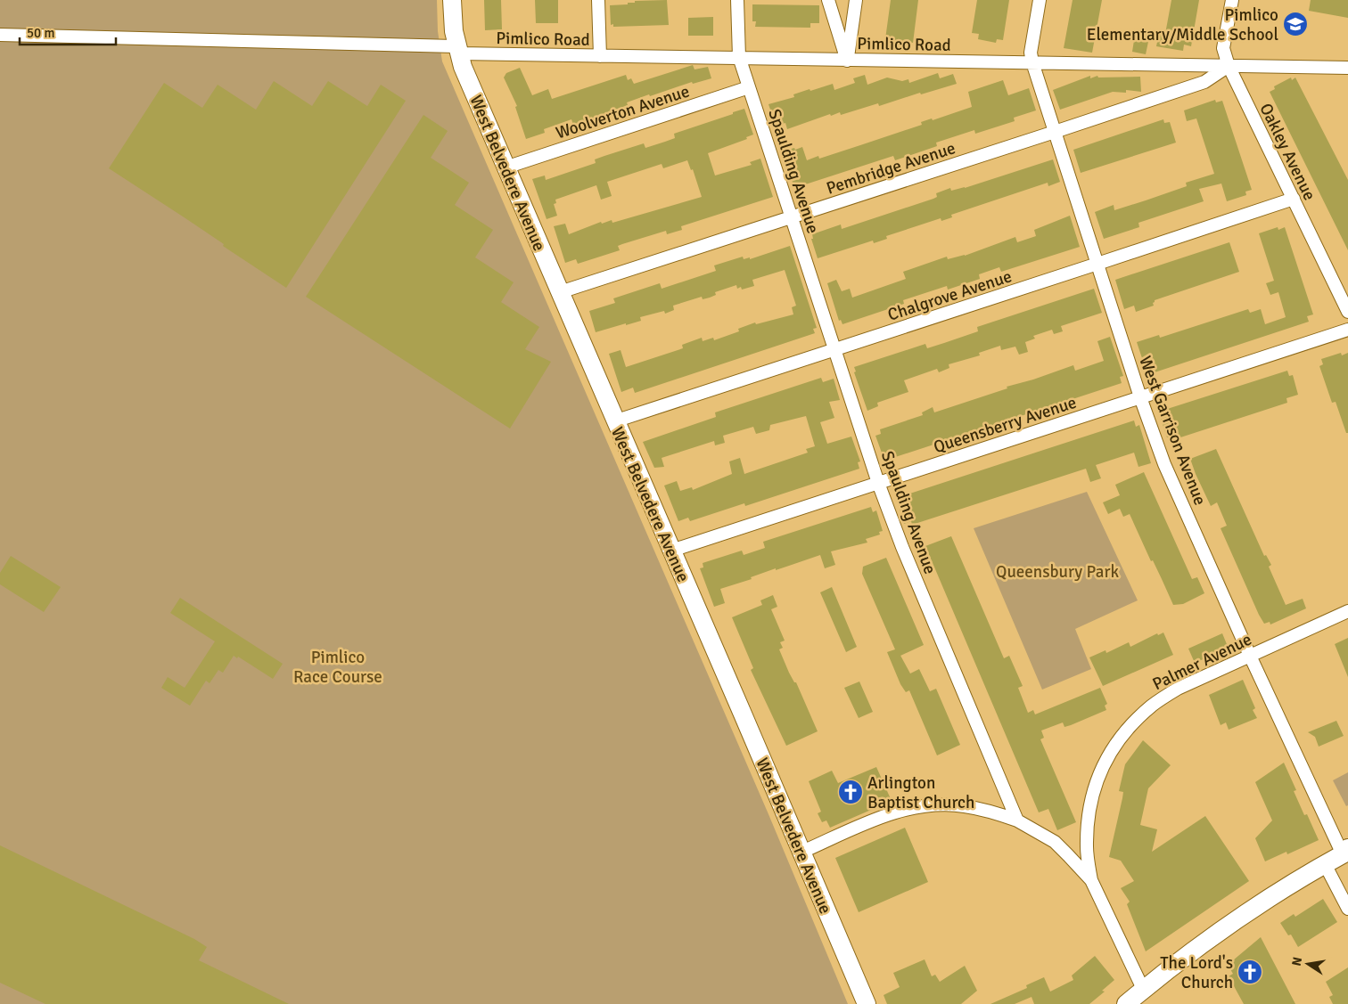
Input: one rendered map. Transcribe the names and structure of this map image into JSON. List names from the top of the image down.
{
  "streets": {
    "main road": ["West Belvedere Avenue"],
    "street": [
      "Pimlico Road",
      "Woolverton Avenue",
      "Oakley Avenue",
      "Pembridge Avenue",
      "Spaulding Avenue",
      "Chalgrove Avenue",
      "Queensberry Avenue",
      "West Garrison Avenue",
      "Palmer Avenue"
    ]
  },
  "crossings": [
    ["Pimlico Road", "Oakley Avenue"],
    ["Pimlico Road", "Pembridge Avenue"],
    ["Pimlico Road", "Spaulding Avenue"],
    ["Pimlico Road", "West Belvedere Avenue"],
    ["Pimlico Road", "West Garrison Avenue"],
    ["Woolverton Avenue", "Spaulding Avenue"],
    ["Woolverton Avenue", "West Belvedere Avenue"],
    ["Oakley Avenue", "Pembridge Avenue"],
    ["Oakley Avenue", "Chalgrove Avenue"],
    ["Pembridge Avenue", "Spaulding Avenue"],
    ["Pembridge Avenue", "West Belvedere Avenue"],
    ["Pembridge Avenue", "West Garrison Avenue"],
    ["Spaulding Avenue", "Chalgrove Avenue"],
    ["Spaulding Avenue", "Queensberry Avenue"],
    ["West Belvedere Avenue", "Chalgrove Avenue"],
    ["West Belvedere Avenue", "Queensberry Avenue"],
    ["Chalgrove Avenue", "West Garrison Avenue"],
    ["Queensberry Avenue", "West Garrison Avenue"],
    ["West Garrison Avenue", "Palmer Avenue"]
  ],
  "parks": ["Queensbury Park", "Pimlico Race Course"],
  "places": {
    "school or university": ["Pimlico Elementary/Middle School"],
    "church": ["Arlington Baptist Church", "The Lord's Church"]
  },
  "scale_bar": "50 m",
  "north": "left"
}
